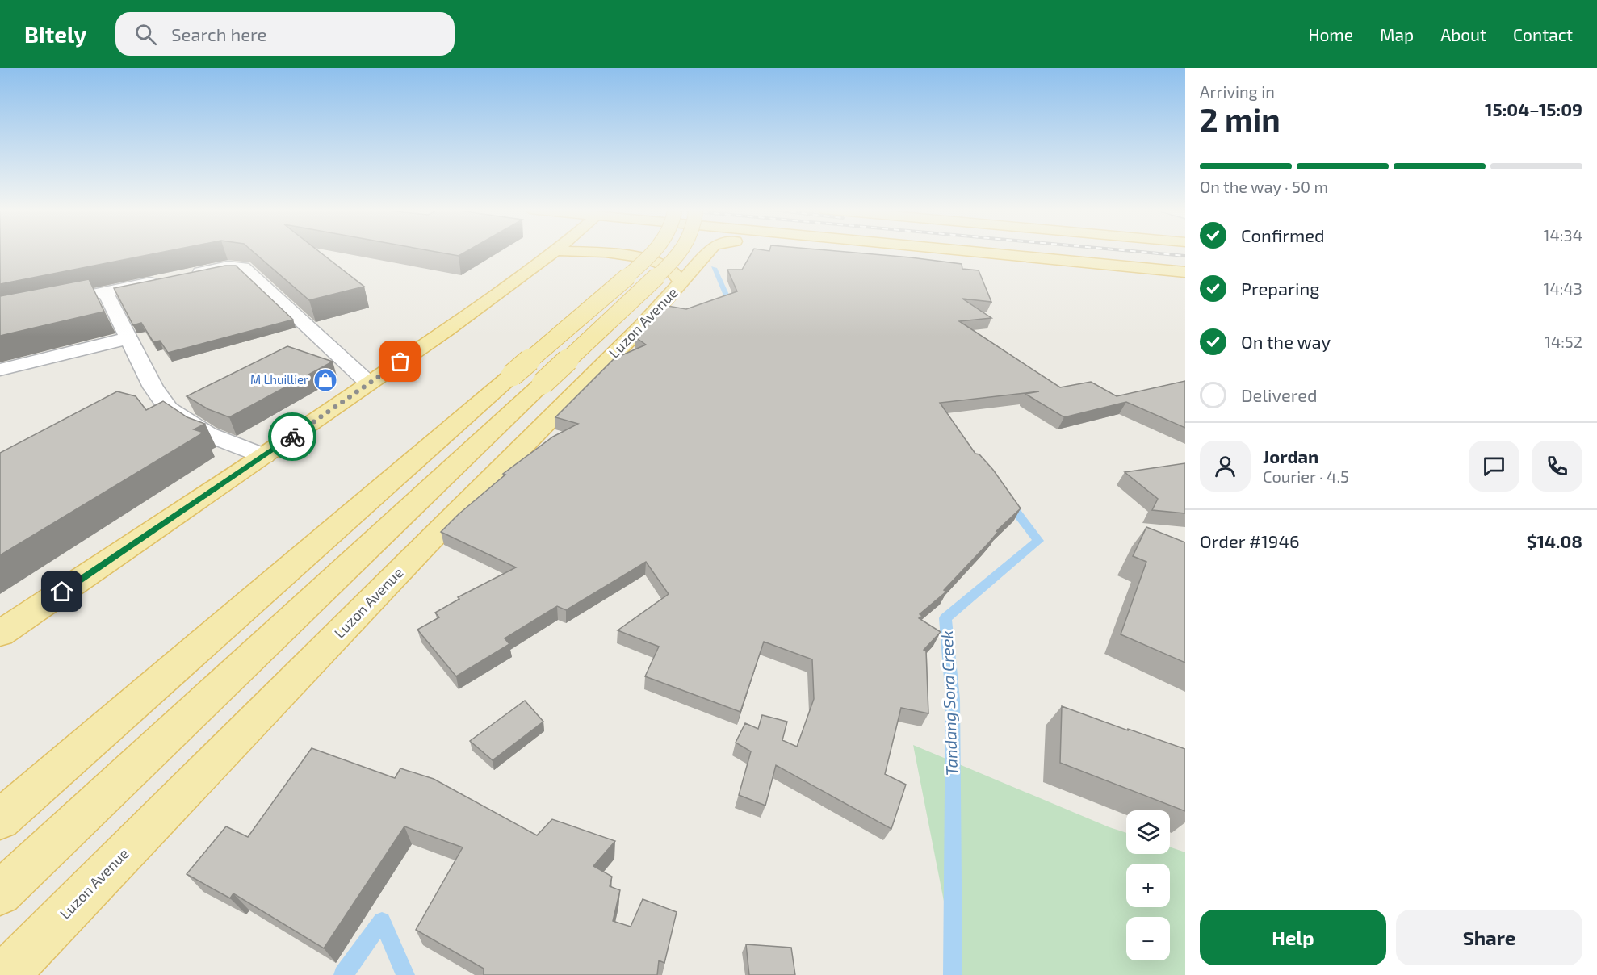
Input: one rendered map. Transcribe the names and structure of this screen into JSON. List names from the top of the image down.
{
  "streets": {
    "main road": ["Luzon Avenue"]
  },
  "water": ["Tandang Sora Creek"],
  "places": {
    "shop": ["M Lhuillier"]
  },
  "page": {
    "header": "Bitely",
    "search": "Search here",
    "nav": [
      "Home",
      "Map",
      "About",
      "Contact"
    ],
    "heading": ["2 min", "Arriving in", "15:04–15:09"],
    "panel": [
      "Jordan",
      "Courier · 4.5",
      "Order #1946",
      "$14.08"
    ],
    "bar": "On the way · 50 m",
    "list": [
      ["Confirmed", "14:34"],
      ["Preparing", "14:43"],
      ["On the way", "14:52"],
      "Delivered"
    ],
    "map_buttons": ["+", "−"],
    "buttons": ["Help", "Share"]
  }
}
